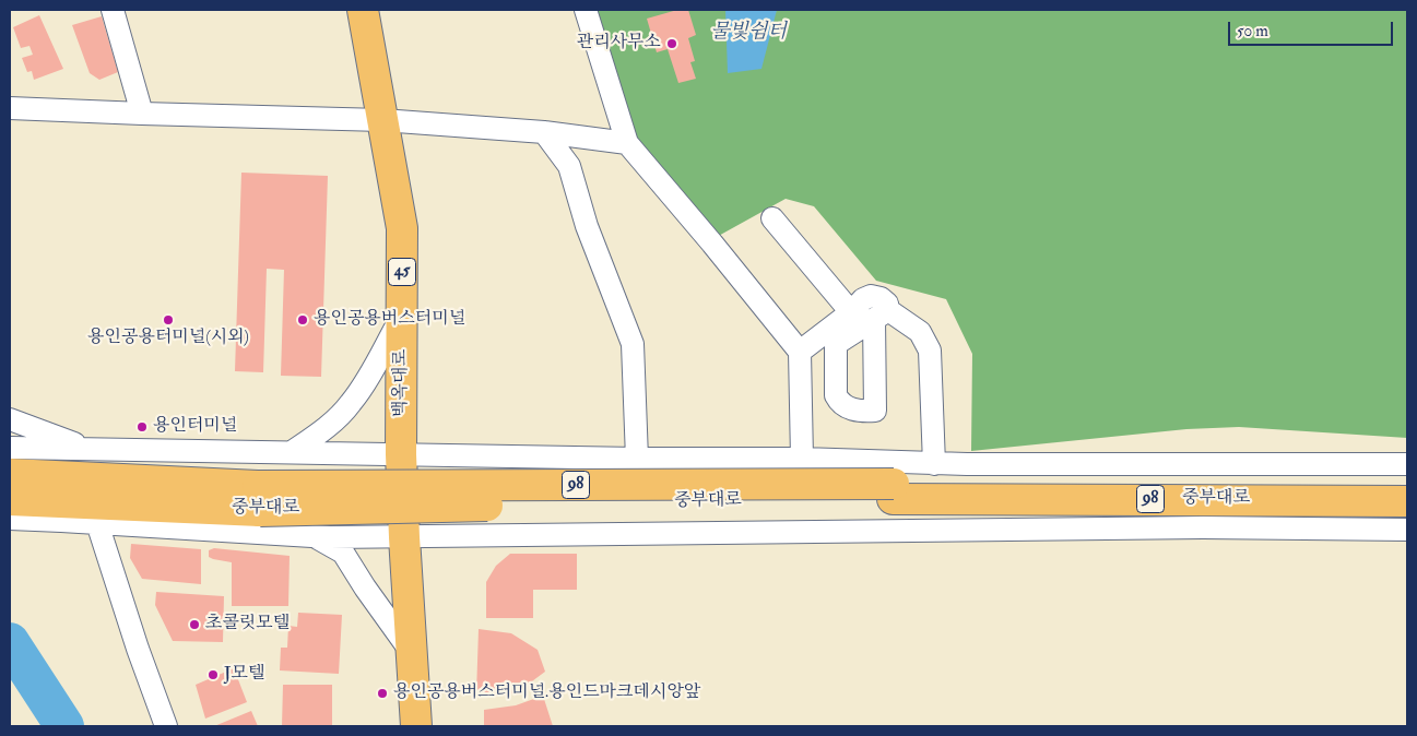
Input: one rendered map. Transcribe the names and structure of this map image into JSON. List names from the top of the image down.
{
  "streets": {
    "main road": [
      "45",
      "백옥대로",
      "98",
      "중부대로"
    ]
  },
  "water": ["물빛쉼터"],
  "places": [
    "관리사무소",
    "용인공용터미널(시외)",
    "용인공용버스터미널",
    "용인터미널",
    "초콜릿모텔",
    "J모텔",
    "용인공용버스터미널.용인드마크데시앙앞"
  ],
  "scale_bar": "50 m"
}
